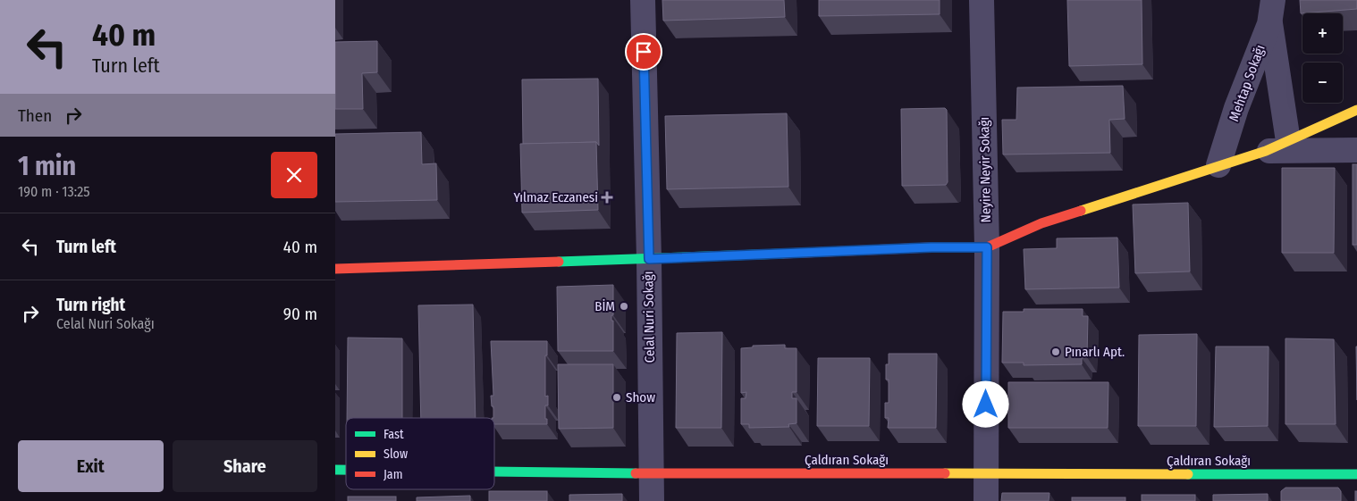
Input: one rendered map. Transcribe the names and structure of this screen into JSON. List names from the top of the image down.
{
  "streets": {
    "street": [
      "Mehtap Sokağı",
      "Neyire Neyir Sokağı",
      "Celal Nuri Sokağı",
      "Çaldıran Sokağı"
    ]
  },
  "crossings": [
    ["Neyire Neyir Sokağı", "Çaldıran Sokağı"],
    ["Celal Nuri Sokağı", "Çaldıran Sokağı"]
  ],
  "places": {
    "health": ["Yılmaz Eczanesi"],
    "other": ["BİM", "Pınarlı Apt.", "Show"]
  },
  "legend": ["Fast", "Slow", "Jam"],
  "page": {
    "turn": ["40 m", "Turn left"],
    "map_buttons": ["+", "−"],
    "then": "Then",
    "heading": ["1 min", "190 m · 13:25"],
    "list": [
      {
        "name": "Turn left",
        "value": "40 m"
      },
      {
        "name": "Turn right",
        "note": "Celal Nuri Sokağı",
        "value": "90 m"
      }
    ],
    "buttons": ["Exit", "Share"]
  }
}
